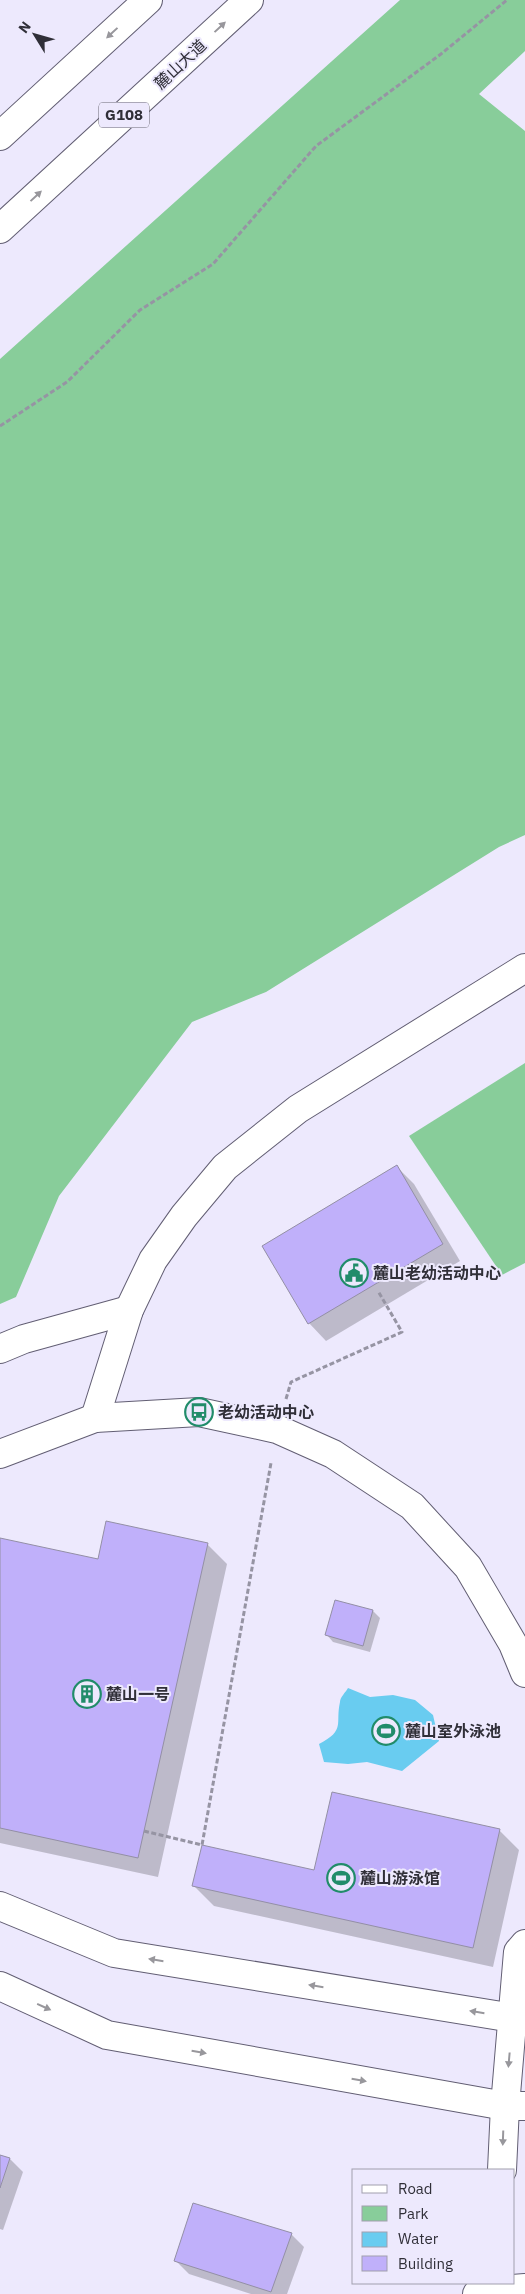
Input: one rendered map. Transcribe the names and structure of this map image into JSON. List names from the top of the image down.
{
  "streets": {
    "main road": ["麓山大道", "G108"]
  },
  "places": {
    "public building": ["麓山老幼活动中心"],
    "bus stop": ["老幼活动中心"],
    "building": ["麓山一号"],
    "sports": ["麓山室外泳池", "麓山游泳馆"]
  },
  "legend": [
    "Road",
    "Park",
    "Water",
    "Building"
  ],
  "north": "top left"
}
